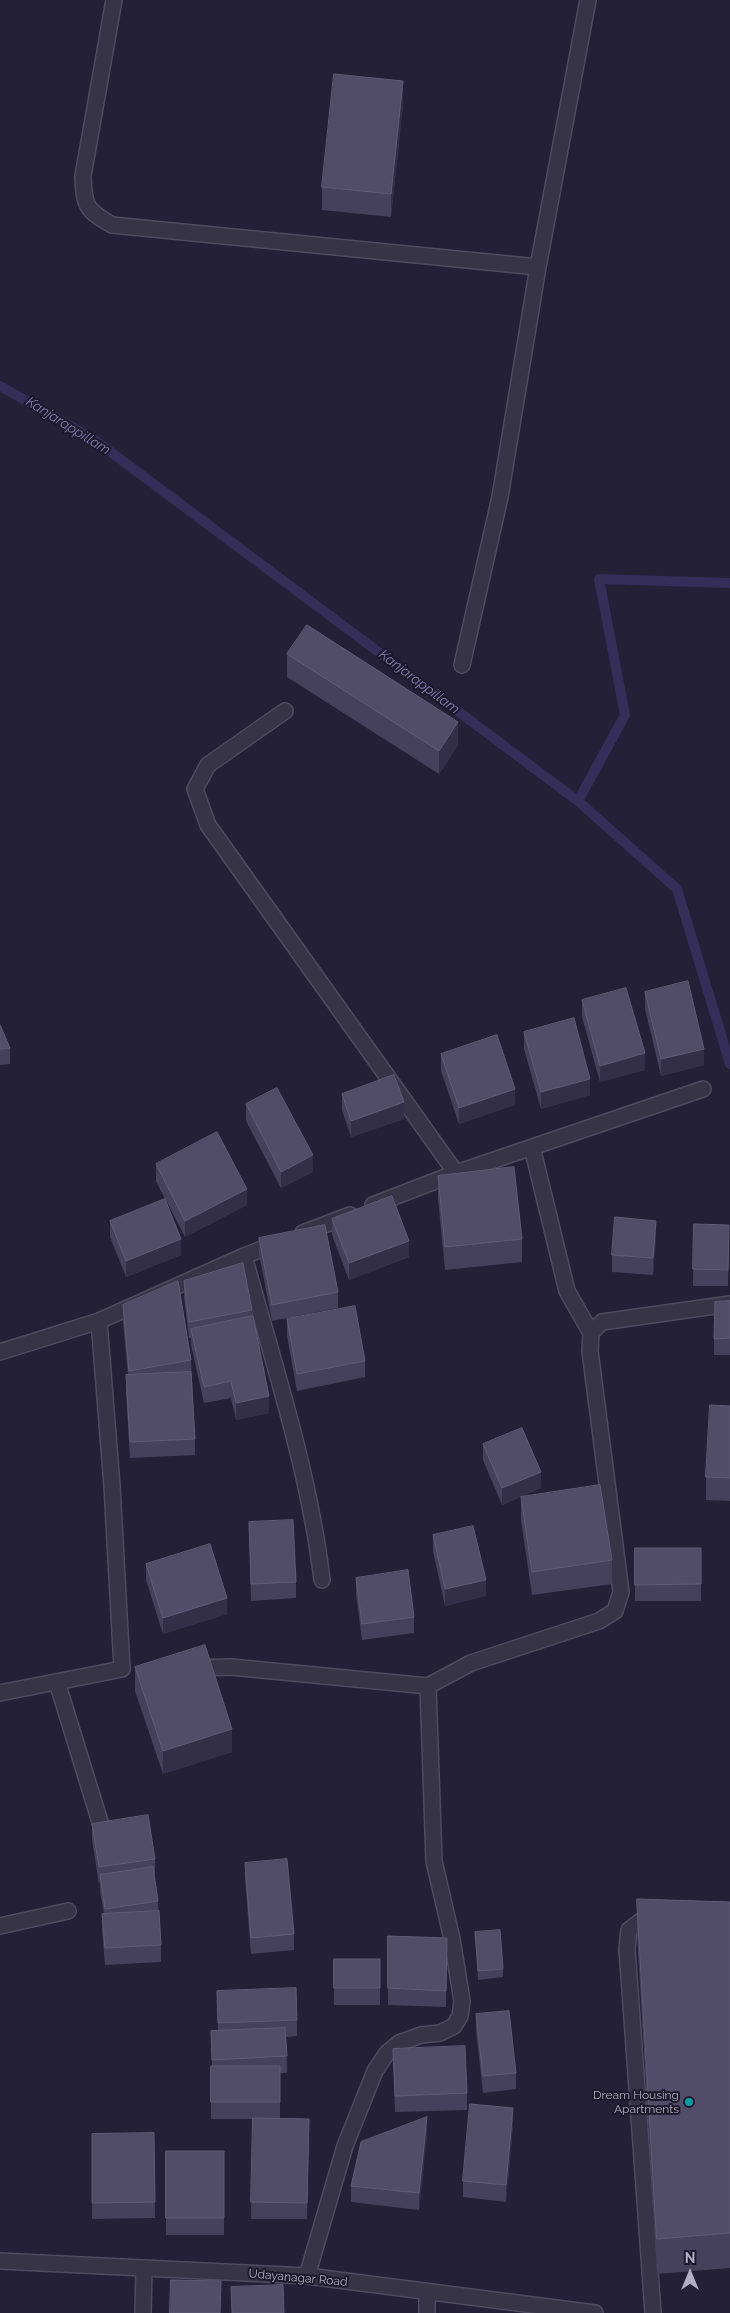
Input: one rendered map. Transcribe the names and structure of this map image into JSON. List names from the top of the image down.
{
  "streets": {
    "street": ["Udayanagar Road"]
  },
  "water": ["Kanjarappillam"],
  "places": ["Dream Housing Apartments"],
  "north": "top"
}
